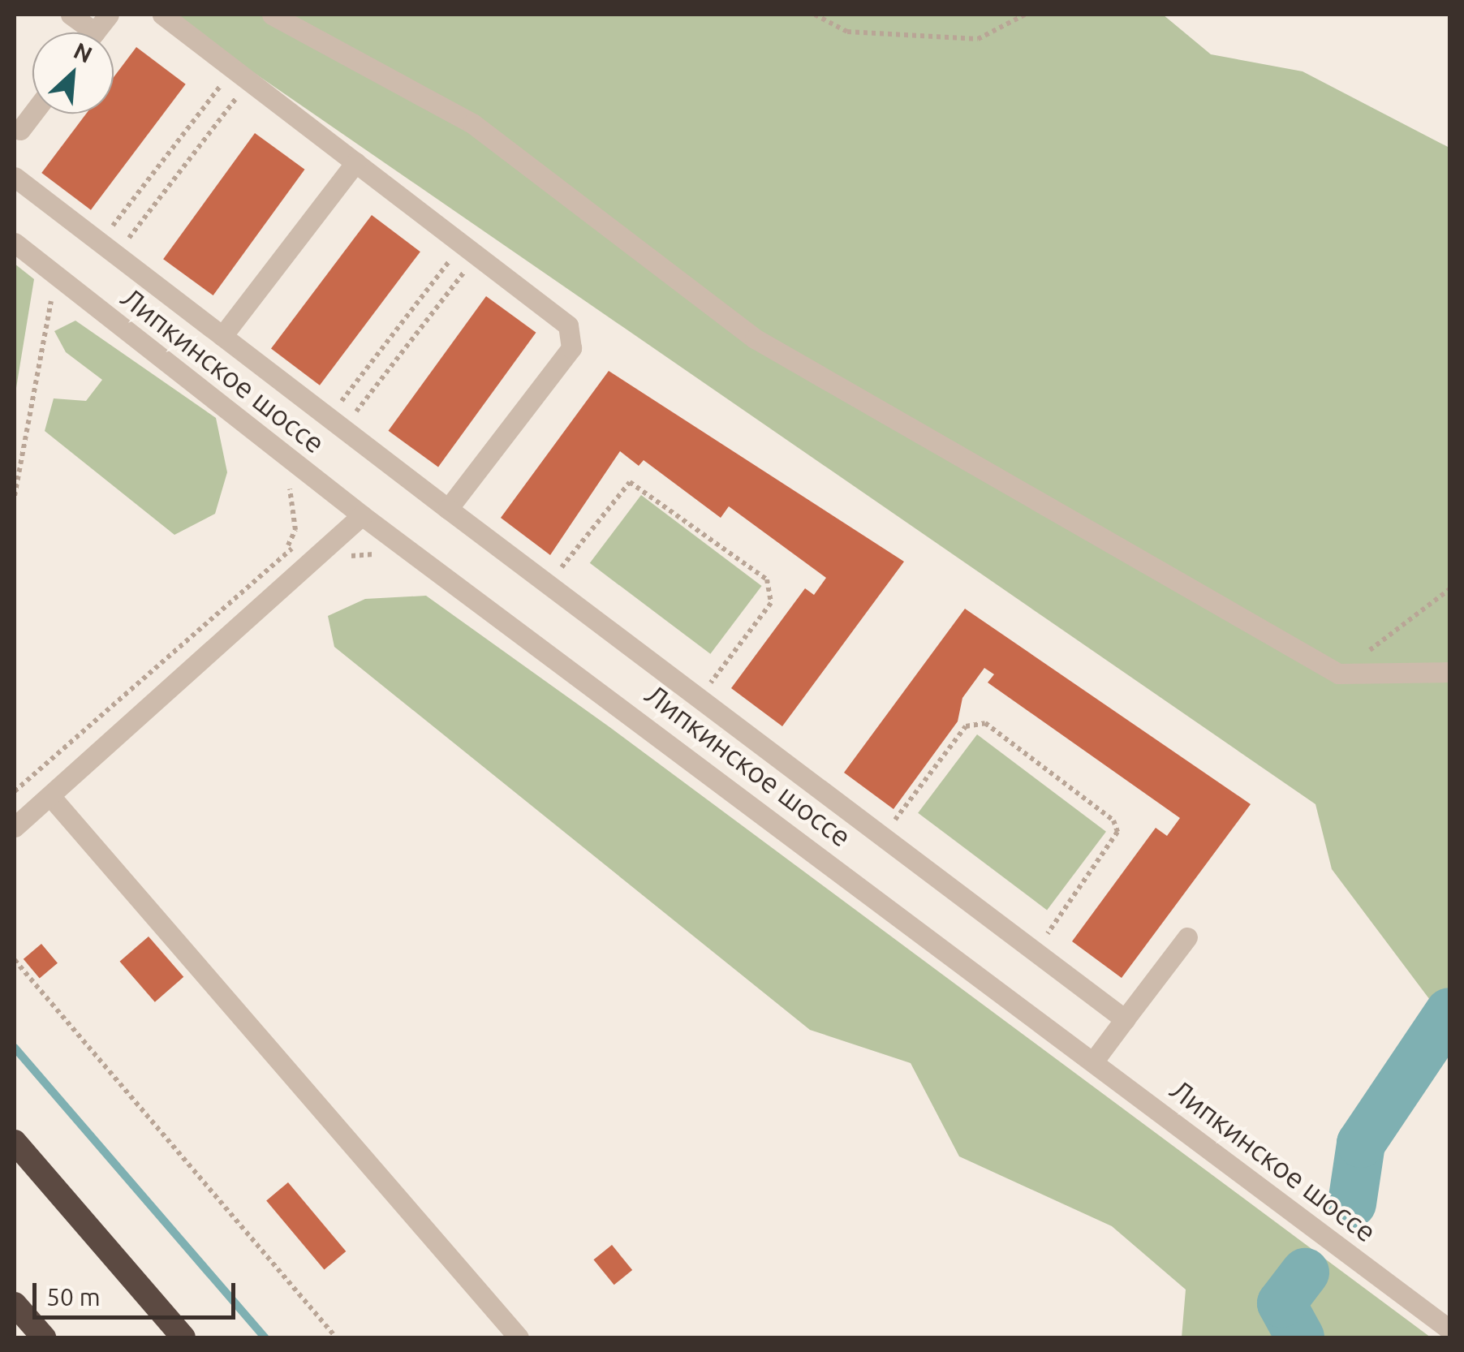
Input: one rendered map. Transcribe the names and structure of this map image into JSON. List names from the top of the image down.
{
  "streets": {
    "street": ["Липкинское шоссе"]
  },
  "scale_bar": "50 m",
  "north": "top right"
}
